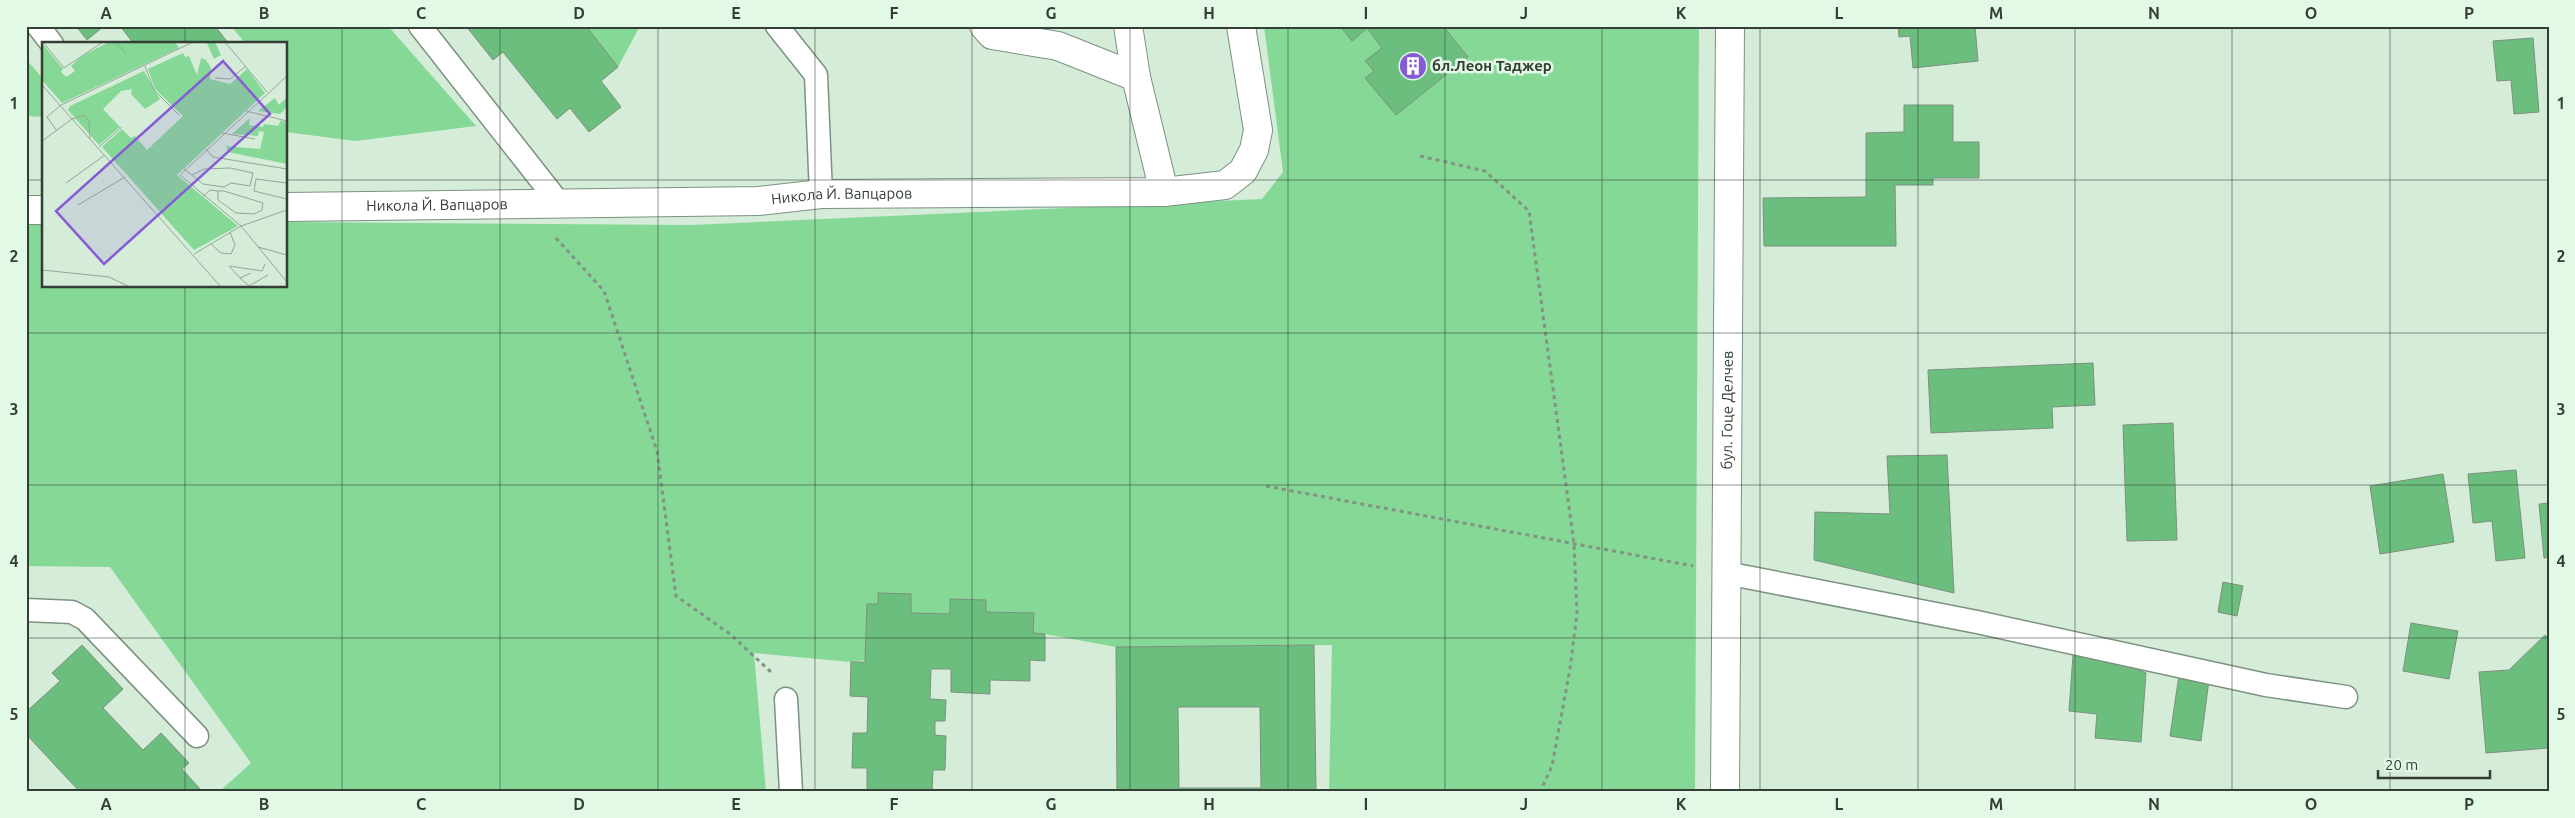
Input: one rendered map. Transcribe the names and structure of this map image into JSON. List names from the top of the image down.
{
  "streets": {
    "street": ["Никола Й. Вапцаров", "бул. Гоце Делчев"]
  },
  "places": {
    "building": ["бл.Леон Таджер"]
  },
  "scale_bar": "20 m",
  "grid": {
    "columns": [
      "A",
      "B",
      "C",
      "D",
      "E",
      "F",
      "G",
      "H",
      "I",
      "J",
      "K",
      "L",
      "M",
      "N",
      "O",
      "P"
    ],
    "rows": [
      "1",
      "2",
      "3",
      "4",
      "5"
    ]
  }
}
